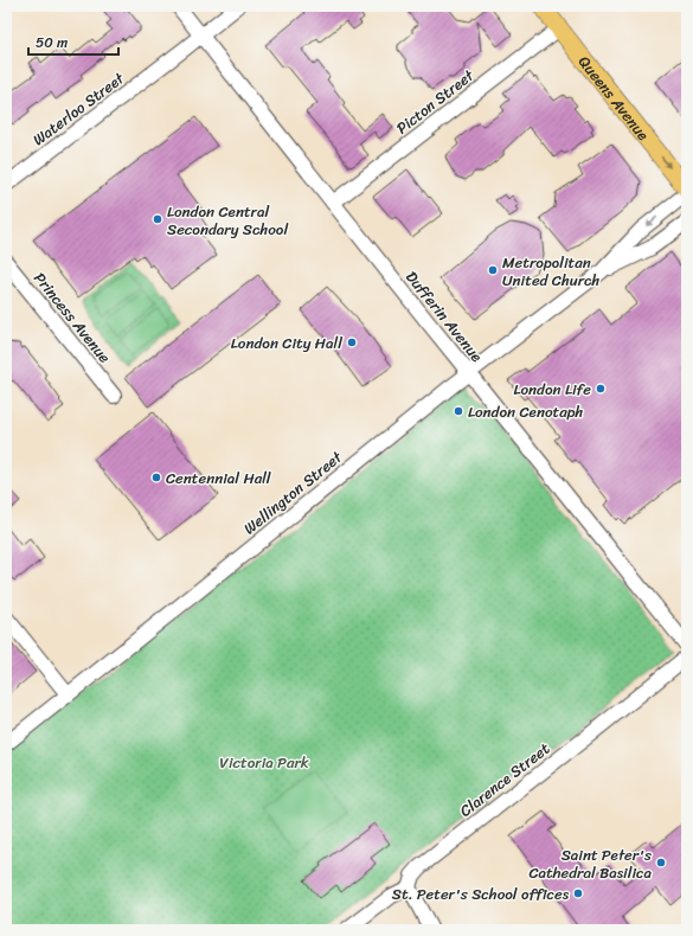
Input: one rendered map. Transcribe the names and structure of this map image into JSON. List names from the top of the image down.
{
  "streets": {
    "main road": ["Queens Avenue"],
    "street": [
      "Picton Street",
      "Waterloo Street",
      "Dufferin Avenue",
      "Princess Avenue",
      "Wellington Street",
      "Clarence Street"
    ]
  },
  "crossings": [
    ["Queens Avenue", "Picton Street"],
    ["Queens Avenue", "Wellington Street"],
    ["Picton Street", "Dufferin Avenue"],
    ["Waterloo Street", "Dufferin Avenue"],
    ["Dufferin Avenue", "Wellington Street"]
  ],
  "one_way": ["Queens Avenue"],
  "parks": ["Victoria Park"],
  "places": [
    "London Central Secondary School",
    "Metropolitan United Church",
    "London City Hall",
    "London Life",
    "London Cenotaph",
    "Centennial Hall",
    "Saint Peter's Cathedral Basilica",
    "St. Peter's School offices"
  ],
  "scale_bar": "50 m"
}
